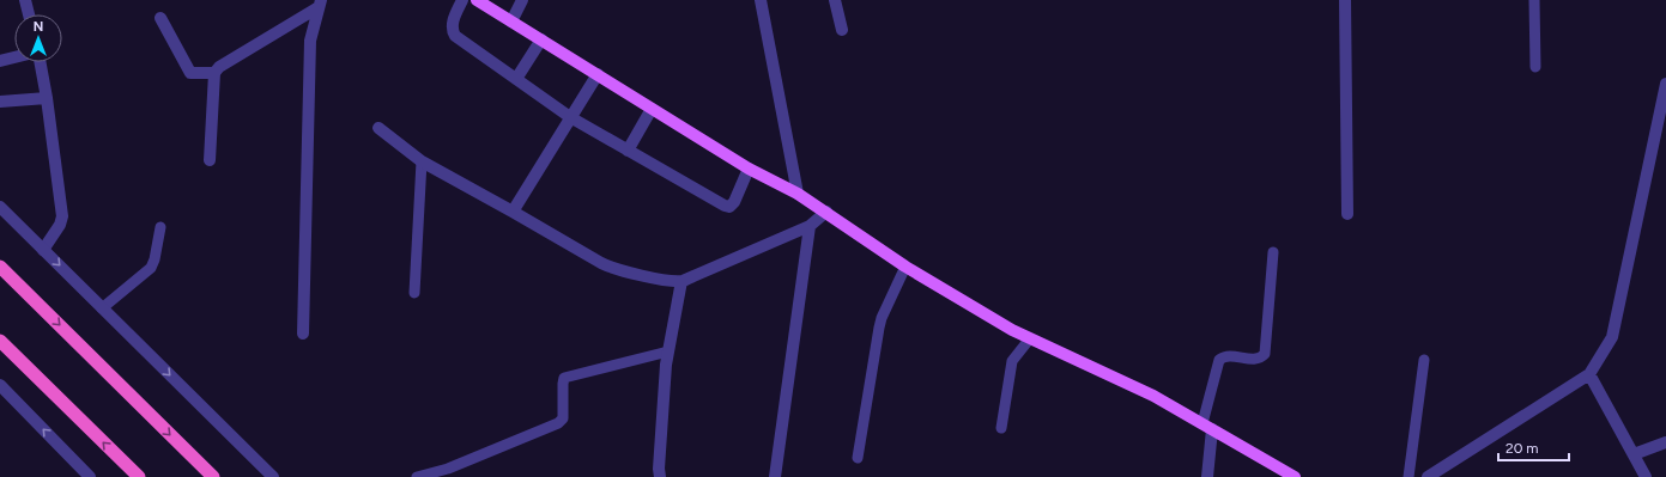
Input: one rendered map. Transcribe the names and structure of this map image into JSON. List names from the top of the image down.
{
  "scale_bar": "20 m",
  "north": "top"
}
